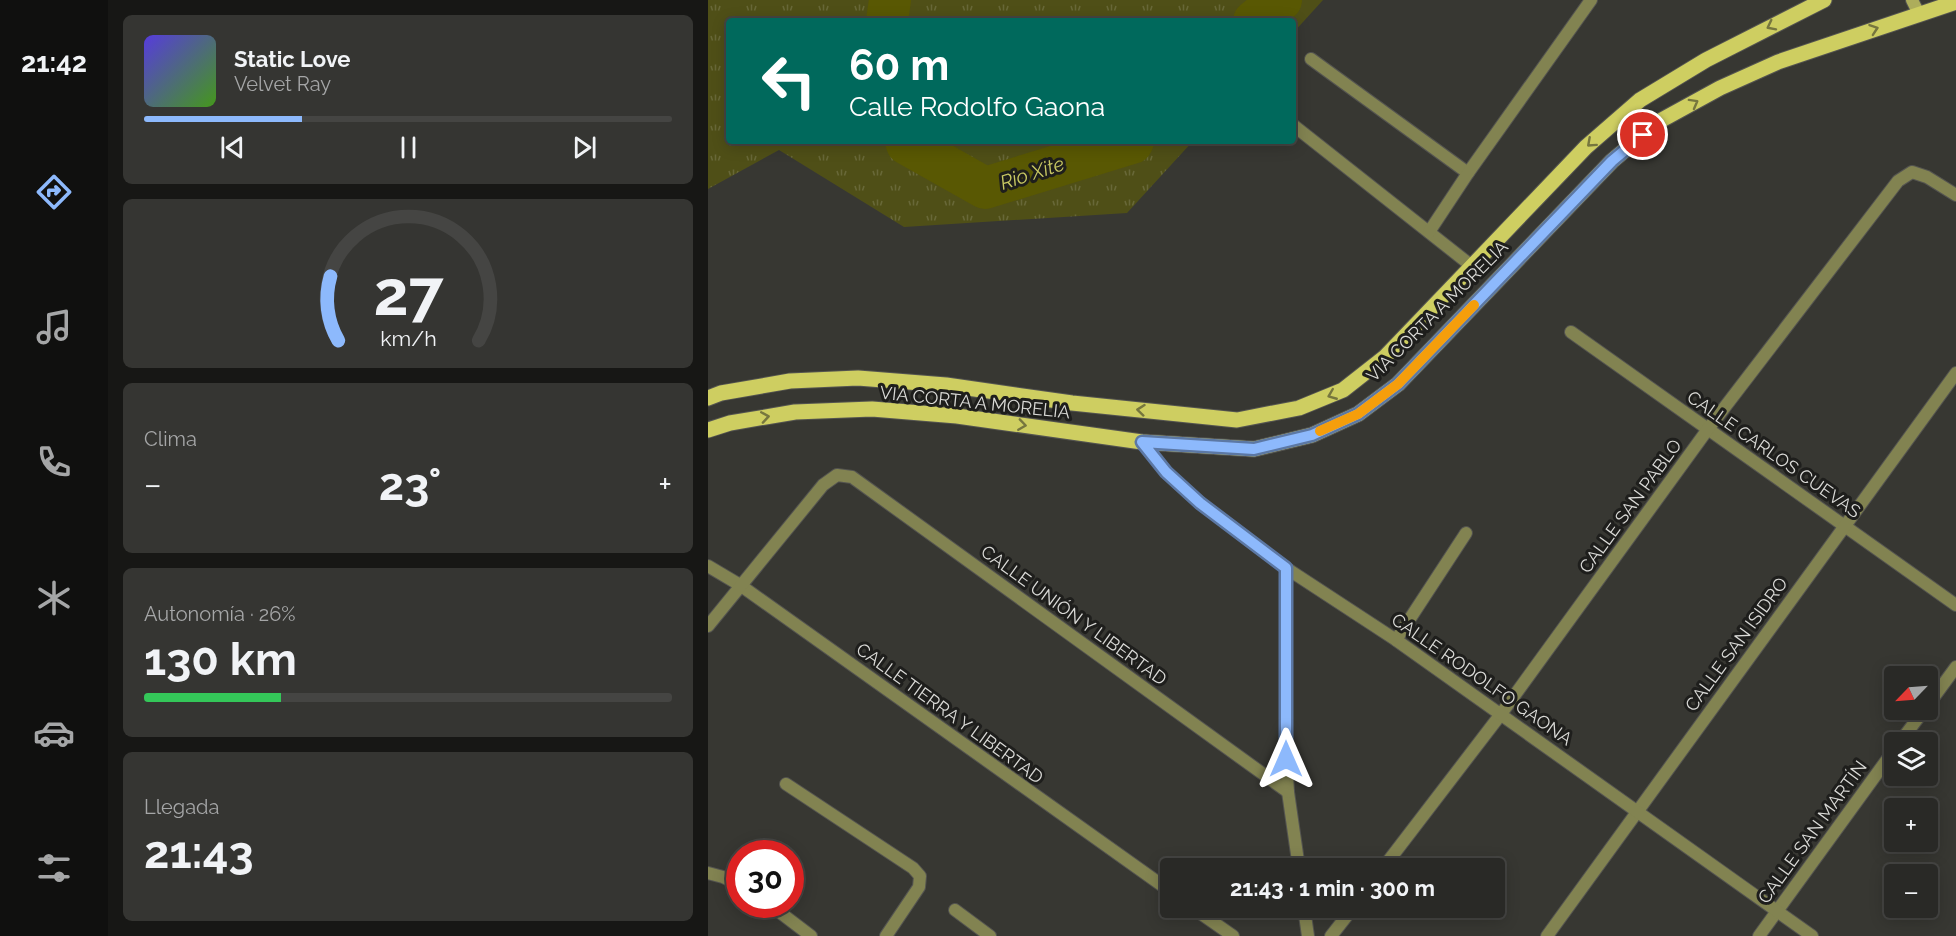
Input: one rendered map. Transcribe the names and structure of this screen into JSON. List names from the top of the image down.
{
  "streets": {
    "main road": ["VIA CORTA A MORELIA"],
    "street": [
      "CALLE CARLOS CUEVAS",
      "CALLE SAN PABLO",
      "CALLE UNIÓN Y LIBERTAD",
      "CALLE SAN ISIDRO",
      "CALLE RODOLFO GAONA",
      "CALLE TIERRA Y LIBERTAD",
      "CALLE SAN MARTÍN"
    ]
  },
  "crossings": [
    ["VIA CORTA A MORELIA", "CALLE RODOLFO GAONA"],
    ["CALLE CARLOS CUEVAS", "CALLE SAN PABLO"],
    ["CALLE CARLOS CUEVAS", "CALLE SAN ISIDRO"],
    ["CALLE SAN PABLO", "CALLE RODOLFO GAONA"],
    ["CALLE UNIÓN Y LIBERTAD", "CALLE TIERRA Y LIBERTAD"],
    ["CALLE SAN ISIDRO", "CALLE RODOLFO GAONA"],
    ["CALLE RODOLFO GAONA", "CALLE SAN MARTÍN"]
  ],
  "water": ["Rio Xite"],
  "north": "bottom left",
  "page": {
    "tabs": "21:42",
    "turn": ["60 m", "Calle Rodolfo Gaona"],
    "song": ["Static Love", "Velvet Ray"],
    "tile": [
      "Clima",
      ["Autonomía · 26%", "130 km"],
      ["Llegada", "21:43"]
    ],
    "heat": ["−", "23°", "+"],
    "map_buttons": ["+", "−"],
    "limit": "30",
    "trip": "21:43 · 1 min · 300 m",
    "gauge": ["27", "km/h"]
  }
}
